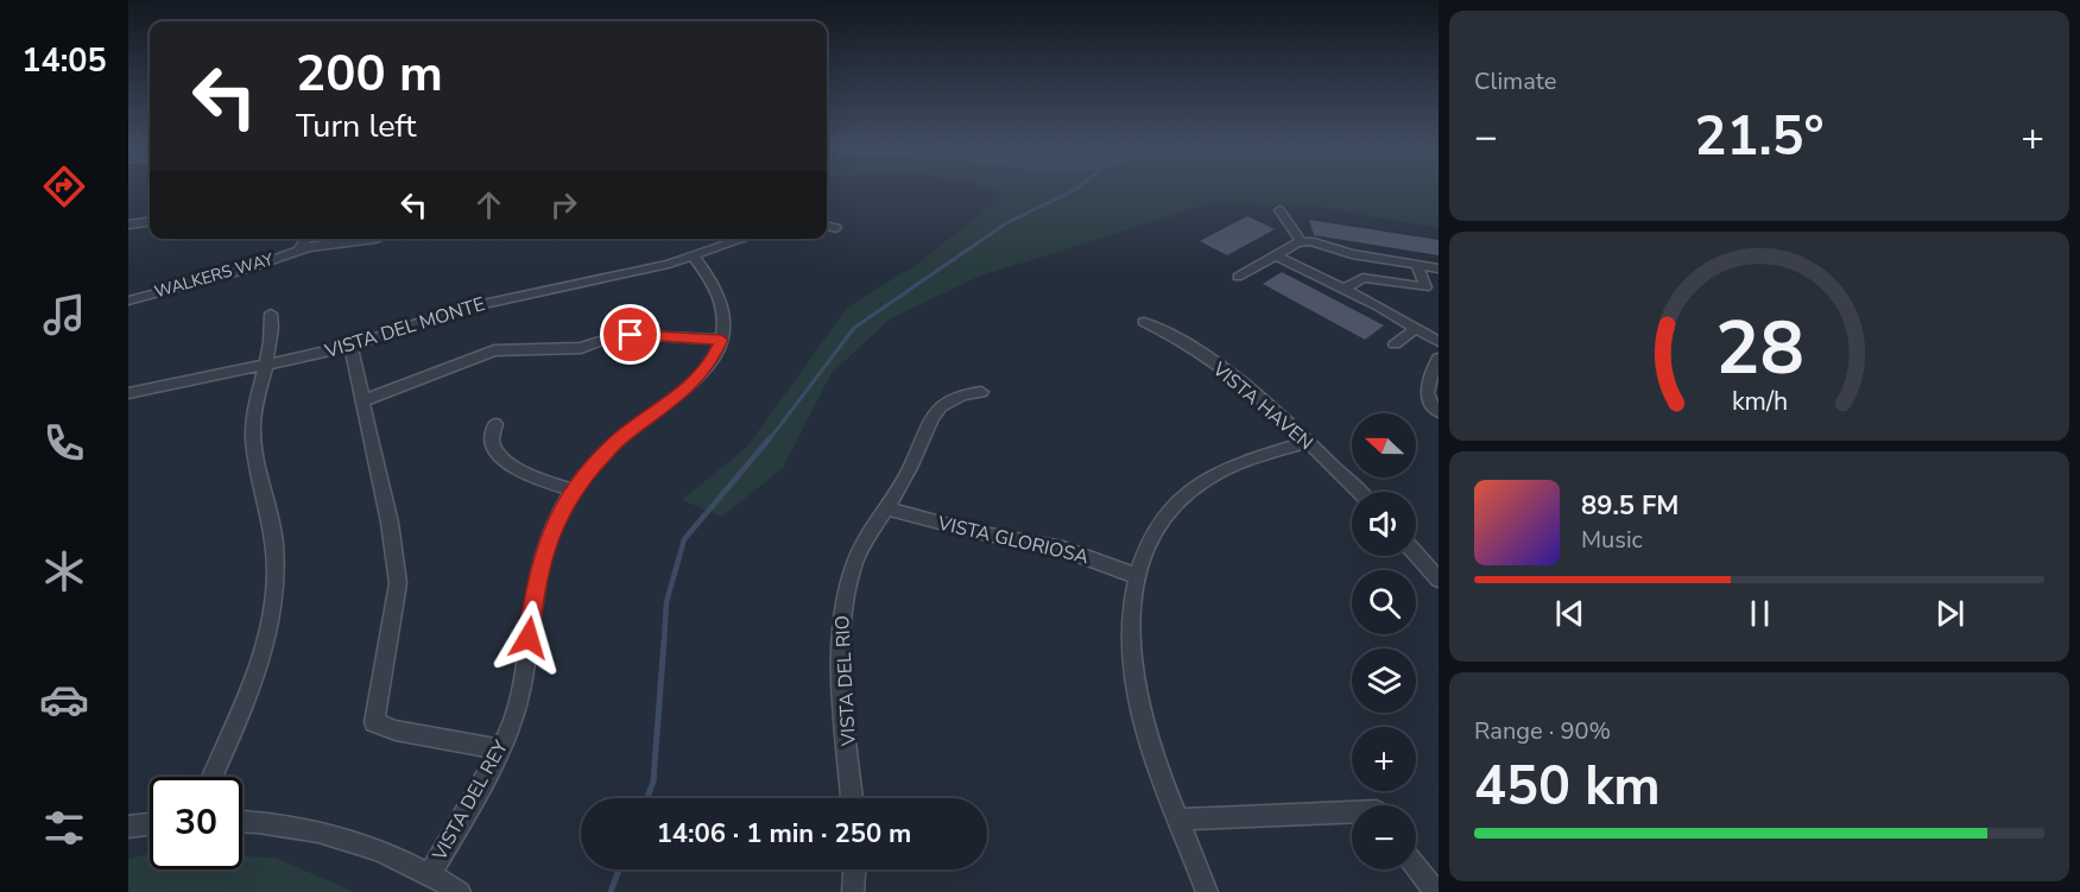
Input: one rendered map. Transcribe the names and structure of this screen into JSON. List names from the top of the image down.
{
  "streets": {
    "street": [
      "WALKERS WAY",
      "VISTA DEL MONTE",
      "VISTA HAVEN",
      "VISTA GLORIOSA",
      "VISTA DEL RIO",
      "VISTA DEL REY"
    ]
  },
  "crossings": [
    ["VISTA DEL MONTE", "VISTA DEL REY"],
    ["VISTA GLORIOSA", "VISTA DEL RIO"]
  ],
  "north": "left",
  "page": {
    "tabs": "14:05",
    "tile": [
      "Climate",
      ["Range · 90%", "450 km"]
    ],
    "turn": ["200 m", "Turn left"],
    "heat": ["−", "21.5°", "+"],
    "map_buttons": ["+", "−"],
    "song": ["89.5 FM", "Music"],
    "limit": "30",
    "trip": "14:06 · 1 min · 250 m",
    "gauge": ["28", "km/h"]
  }
}
